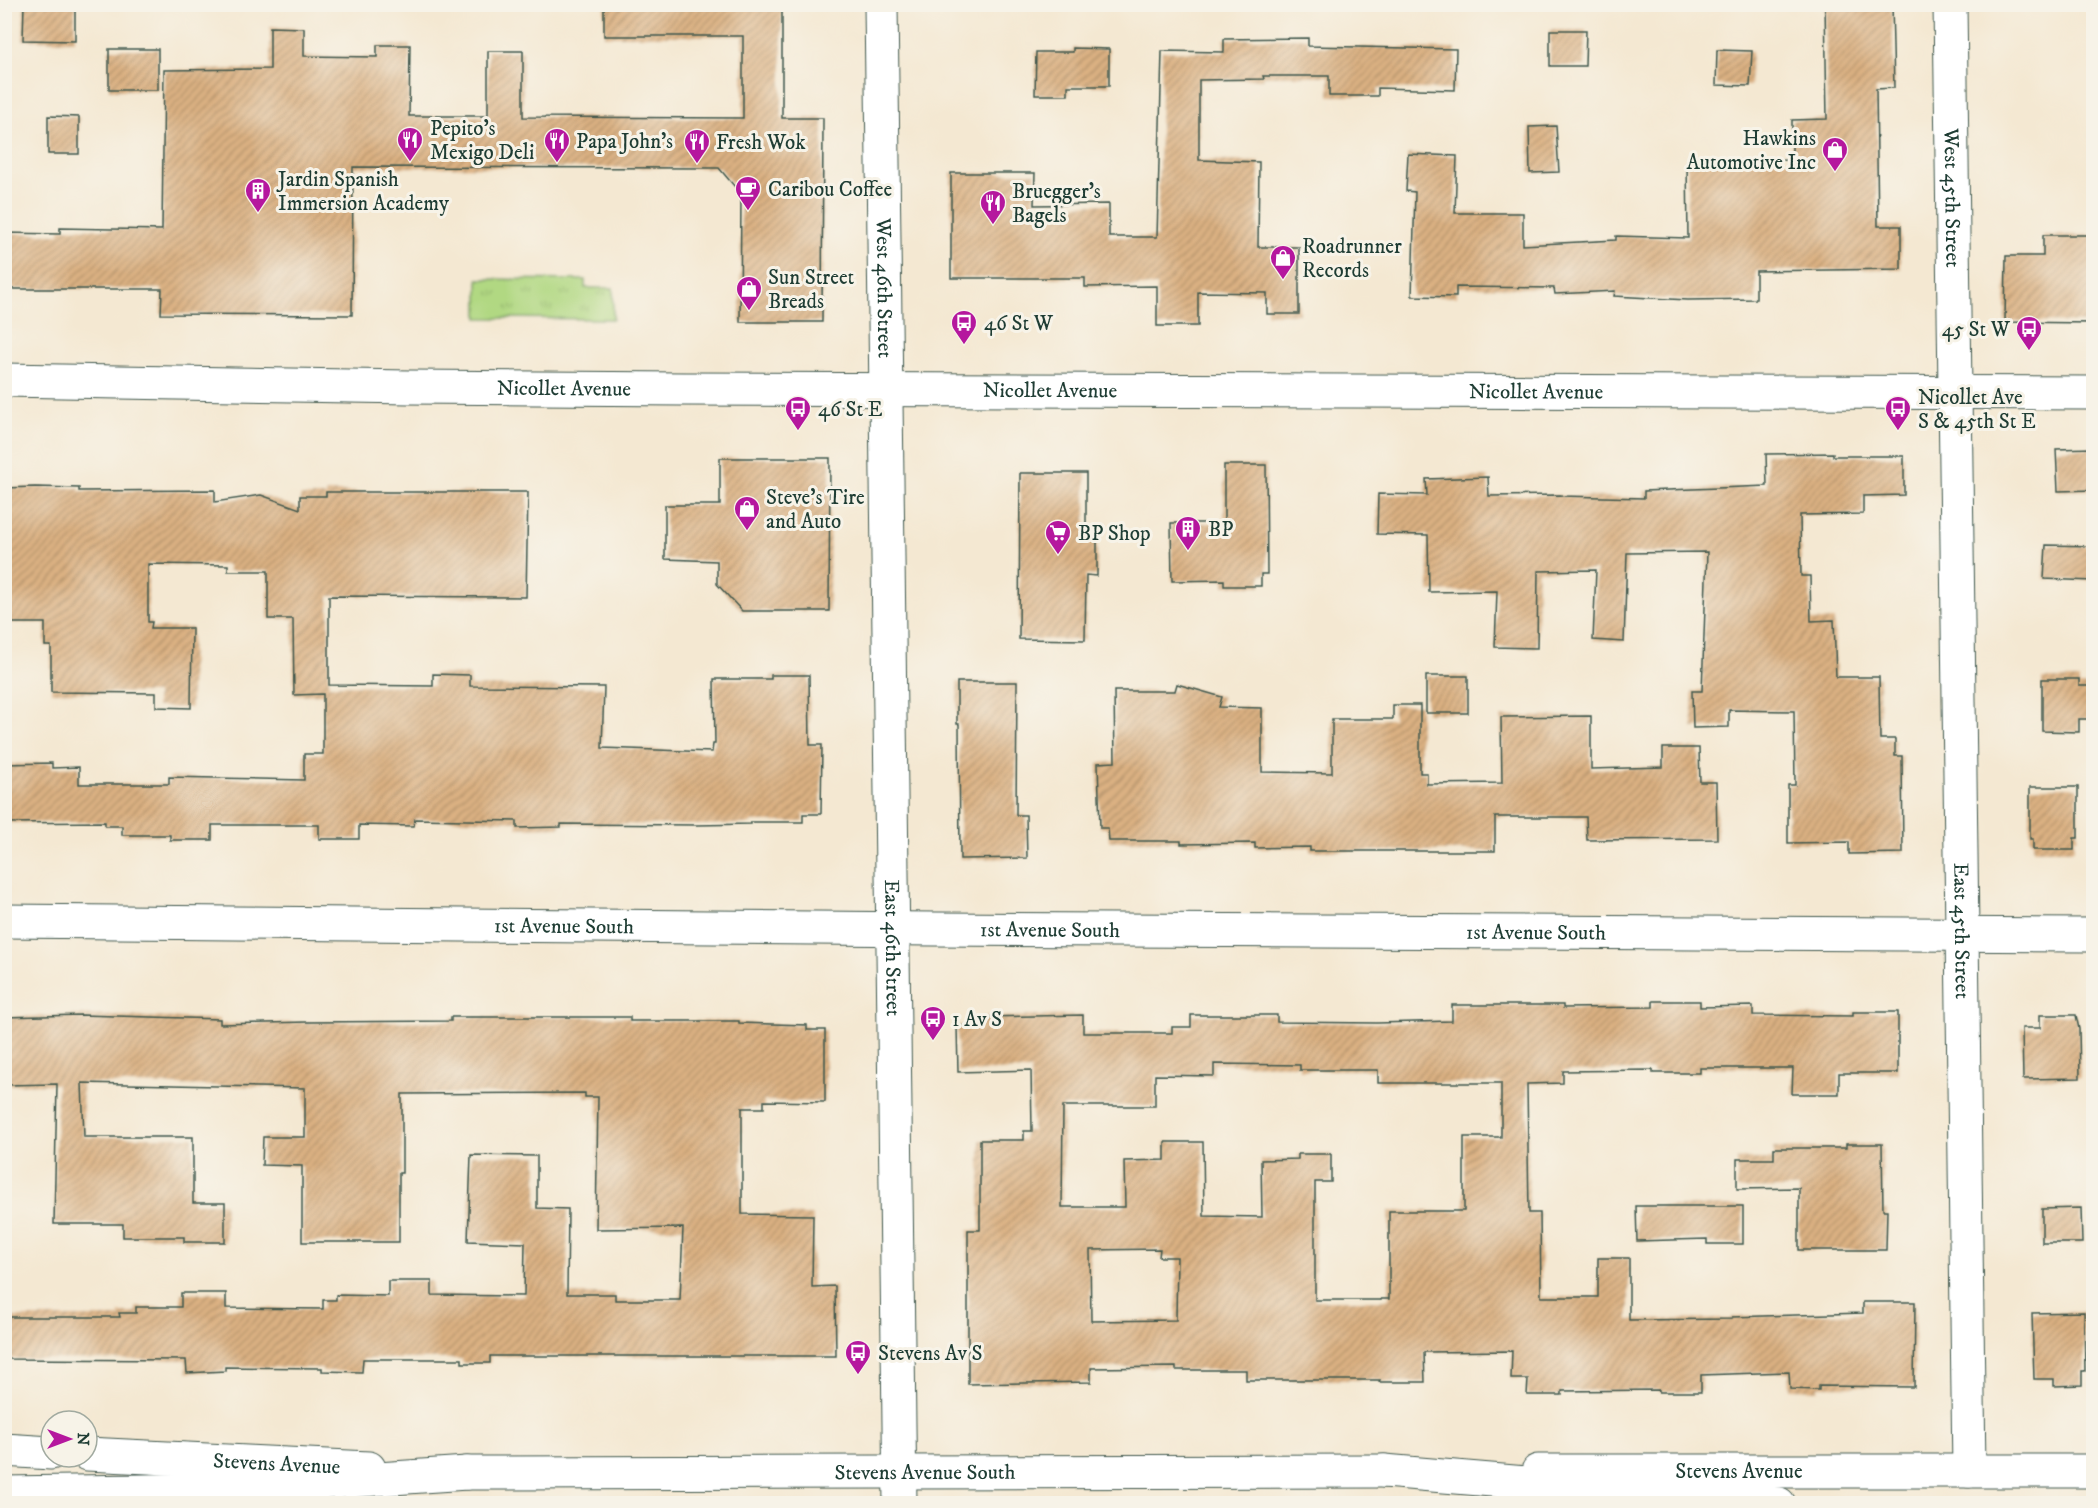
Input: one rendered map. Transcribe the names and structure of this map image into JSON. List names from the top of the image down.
{
  "streets": {
    "main road": [
      "West 45th Street",
      "West 46th Street",
      "Nicollet Avenue",
      "1st Avenue South",
      "East 45th Street",
      "East 46th Street",
      "Stevens Avenue",
      "Stevens Avenue South"
    ]
  },
  "crossings": [
    ["West 45th Street", "Nicollet Avenue"],
    ["West 45th Street", "East 45th Street"],
    ["West 46th Street", "Nicollet Avenue"],
    ["West 46th Street", "East 46th Street"],
    ["Nicollet Avenue", "East 45th Street"],
    ["Nicollet Avenue", "East 46th Street"],
    ["1st Avenue South", "East 45th Street"],
    ["1st Avenue South", "East 46th Street"],
    ["East 45th Street", "Stevens Avenue"],
    ["East 46th Street", "Stevens Avenue South"],
    ["Stevens Avenue", "Stevens Avenue South"]
  ],
  "places": {
    "restaurant": [
      "Pepito's Mexigo Deli",
      "Papa John's",
      "Fresh Wok",
      "Bruegger's Bagels"
    ],
    "shop": [
      "Hawkins Automotive Inc",
      "Roadrunner Records",
      "Sun Street Breads",
      "Steve's Tire and Auto"
    ],
    "cafe": ["Caribou Coffee"],
    "building": ["Jardin Spanish Immersion Academy", "BP"],
    "bus stop": [
      "46 St W",
      "45 St W",
      "46 St E",
      "Nicollet Ave S & 45th St E",
      "1 Av S",
      "Stevens Av S"
    ],
    "supermarket": ["BP Shop"]
  },
  "north": "right"
}
